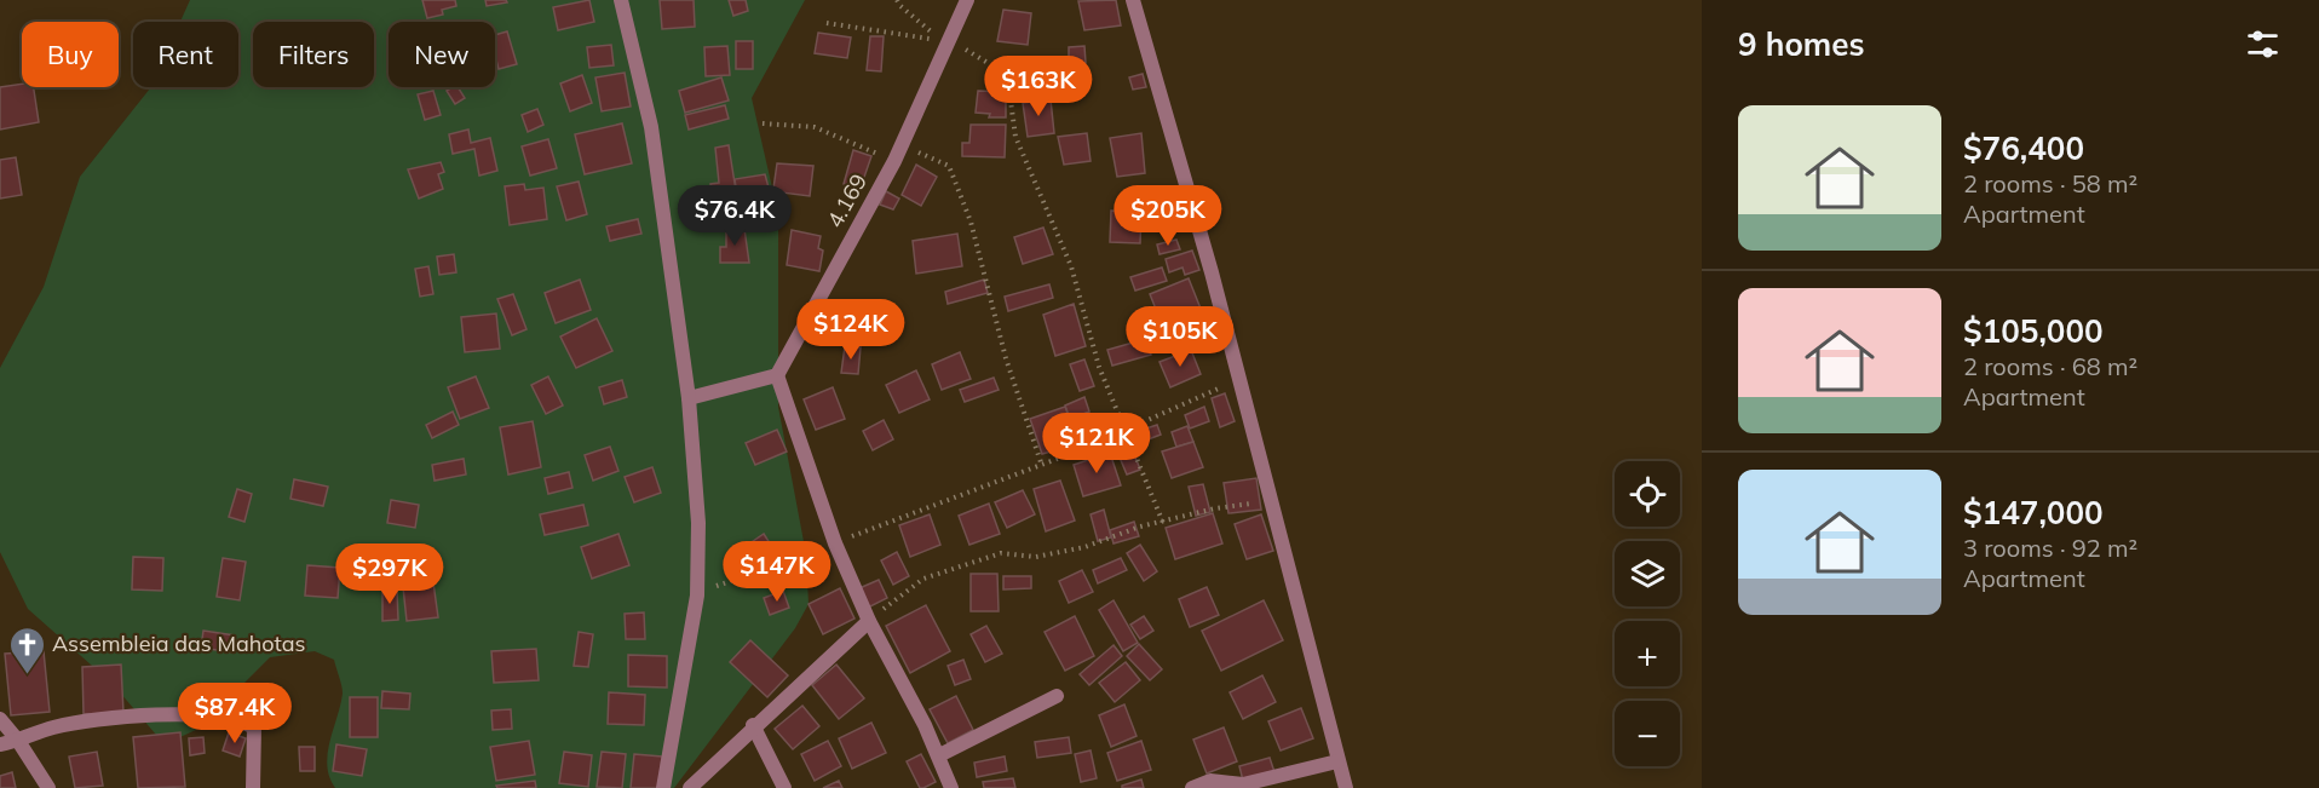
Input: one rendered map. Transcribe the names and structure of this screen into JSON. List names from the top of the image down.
{
  "streets": {
    "street": ["4.169"]
  },
  "places": {
    "church": ["Assembleia das Mahotas"]
  },
  "page": {
    "heading": "9 homes",
    "chip": [
      "Buy",
      "Rent",
      "Filters",
      "New"
    ],
    "price": [
      "$163K",
      "$76.4K",
      "$205K",
      "$124K",
      "$105K",
      "$121K",
      "$147K",
      "$297K",
      "$87.4K"
    ],
    "list": [
      {
        "name": "$76,400",
        "note": "2 rooms · 58 m² · Apartment"
      },
      {
        "name": "$105,000",
        "note": "2 rooms · 68 m² · Apartment"
      },
      {
        "name": "$147,000",
        "note": "3 rooms · 92 m² · Apartment"
      }
    ],
    "map_buttons": ["+", "−"]
  }
}
